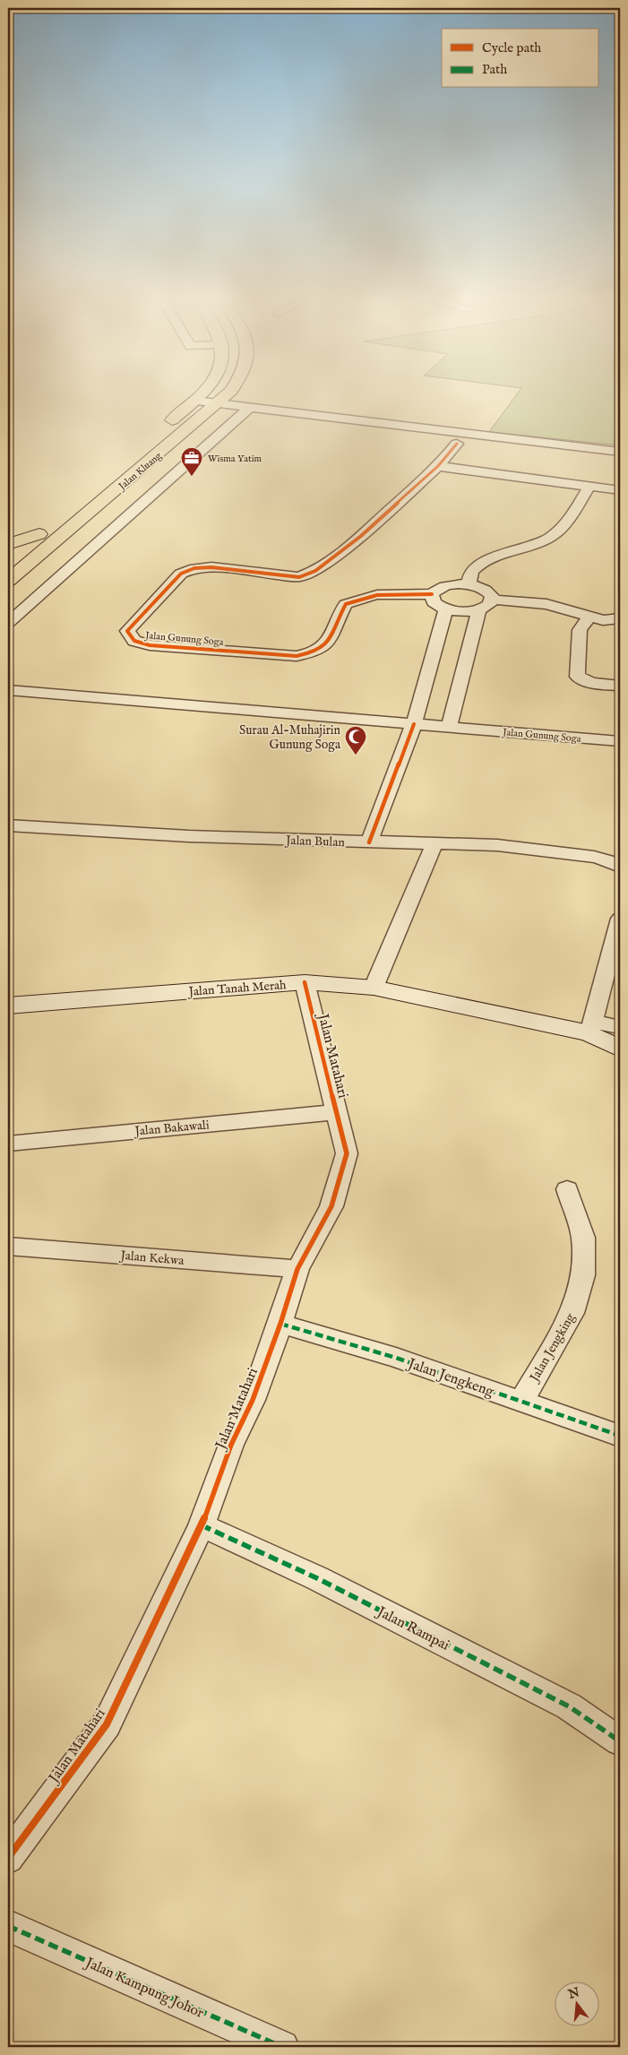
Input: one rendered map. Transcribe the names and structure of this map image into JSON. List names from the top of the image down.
{
  "streets": {
    "highway": ["Jalan Kluang"],
    "street": [
      "Jalan Gunung Soga",
      "Jalan Bulan",
      "Jalan Tanah Merah",
      "Jalan Matahari",
      "Jalan Bakawali",
      "Jalan Kekwa",
      "Jalan Jengking",
      "Jalan Jengkeng",
      "Jalan Rampai",
      "Jalan Kampung Johor"
    ]
  },
  "crossings": [
    ["Jalan Tanah Merah", "Jalan Matahari"],
    ["Jalan Matahari", "Jalan Bakawali"],
    ["Jalan Matahari", "Jalan Kekwa"],
    ["Jalan Matahari", "Jalan Jengkeng"],
    ["Jalan Matahari", "Jalan Rampai"],
    ["Jalan Jengking", "Jalan Jengkeng"]
  ],
  "places": {
    "office": ["Wisma Yatim"],
    "mosque": ["Surau Al-Muhajirin Gunung Soga"]
  },
  "legend": ["Cycle path", "Path"],
  "north": "top"
}
